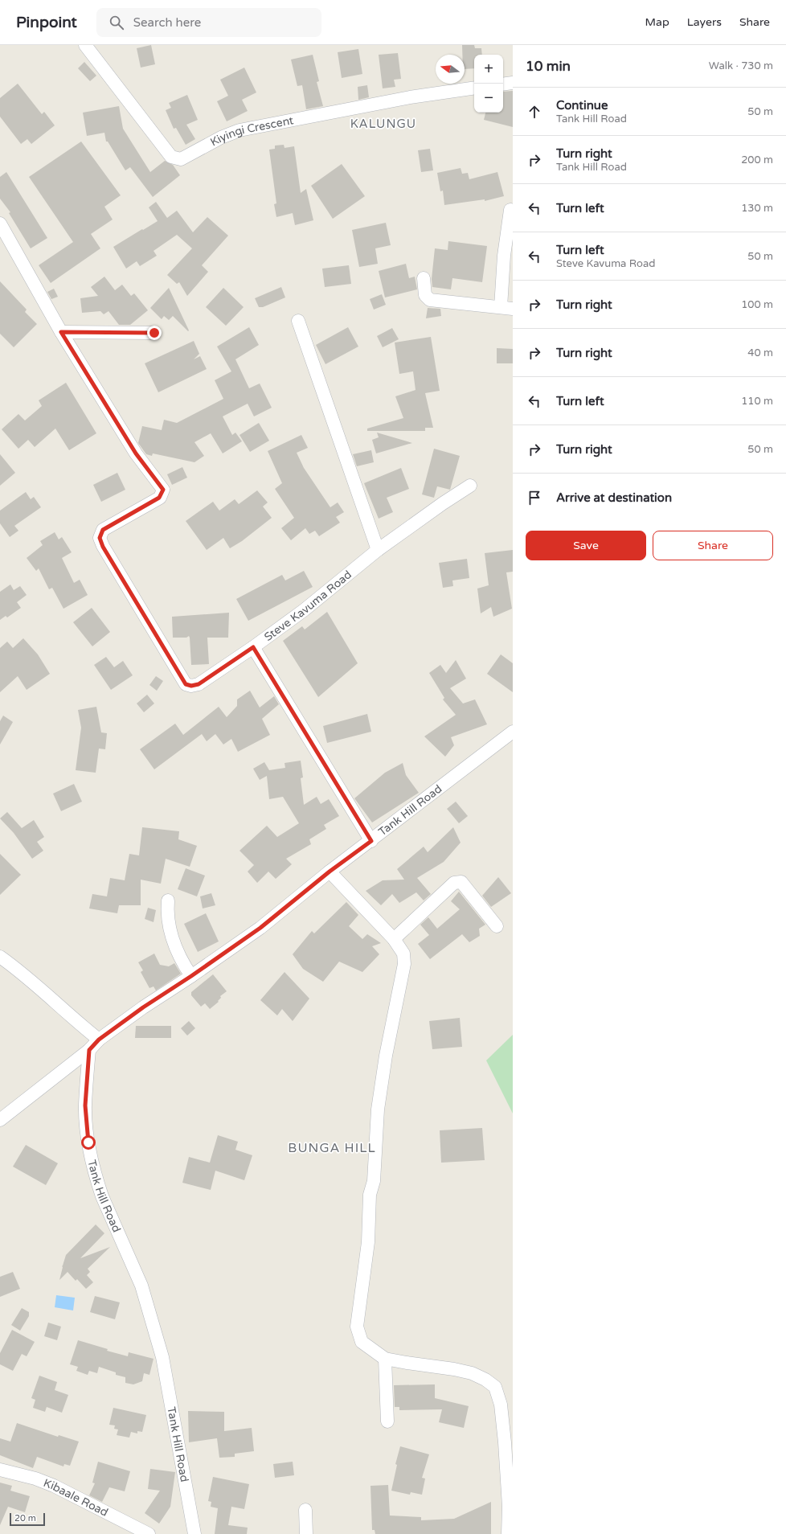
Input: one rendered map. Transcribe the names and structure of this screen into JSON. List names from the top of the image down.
{
  "streets": {
    "street": [
      "Kiyingi Crescent",
      "Steve Kavuma Road",
      "Tank Hill Road",
      "Kibaale Road"
    ]
  },
  "districts": ["KALUNGU", "BUNGA HILL"],
  "scale_bar": "20 m",
  "north": "left",
  "page": {
    "header": "Pinpoint",
    "search": "Search here",
    "nav": ["Map", "Layers", "Share"],
    "heading": ["10 min", "Walk · 730 m"],
    "map_buttons": ["+", "−"],
    "list": [
      ["Continue", "Tank Hill Road", "50 m"],
      ["Turn right", "Tank Hill Road", "200 m"],
      ["Turn left", "130 m"],
      ["Turn left", "Steve Kavuma Road", "50 m"],
      ["Turn right", "100 m"],
      ["Turn right", "40 m"],
      ["Turn left", "110 m"],
      ["Turn right", "50 m"],
      "Arrive at destination"
    ],
    "buttons": ["Save", "Share"],
    "scale": "20 m"
  }
}
